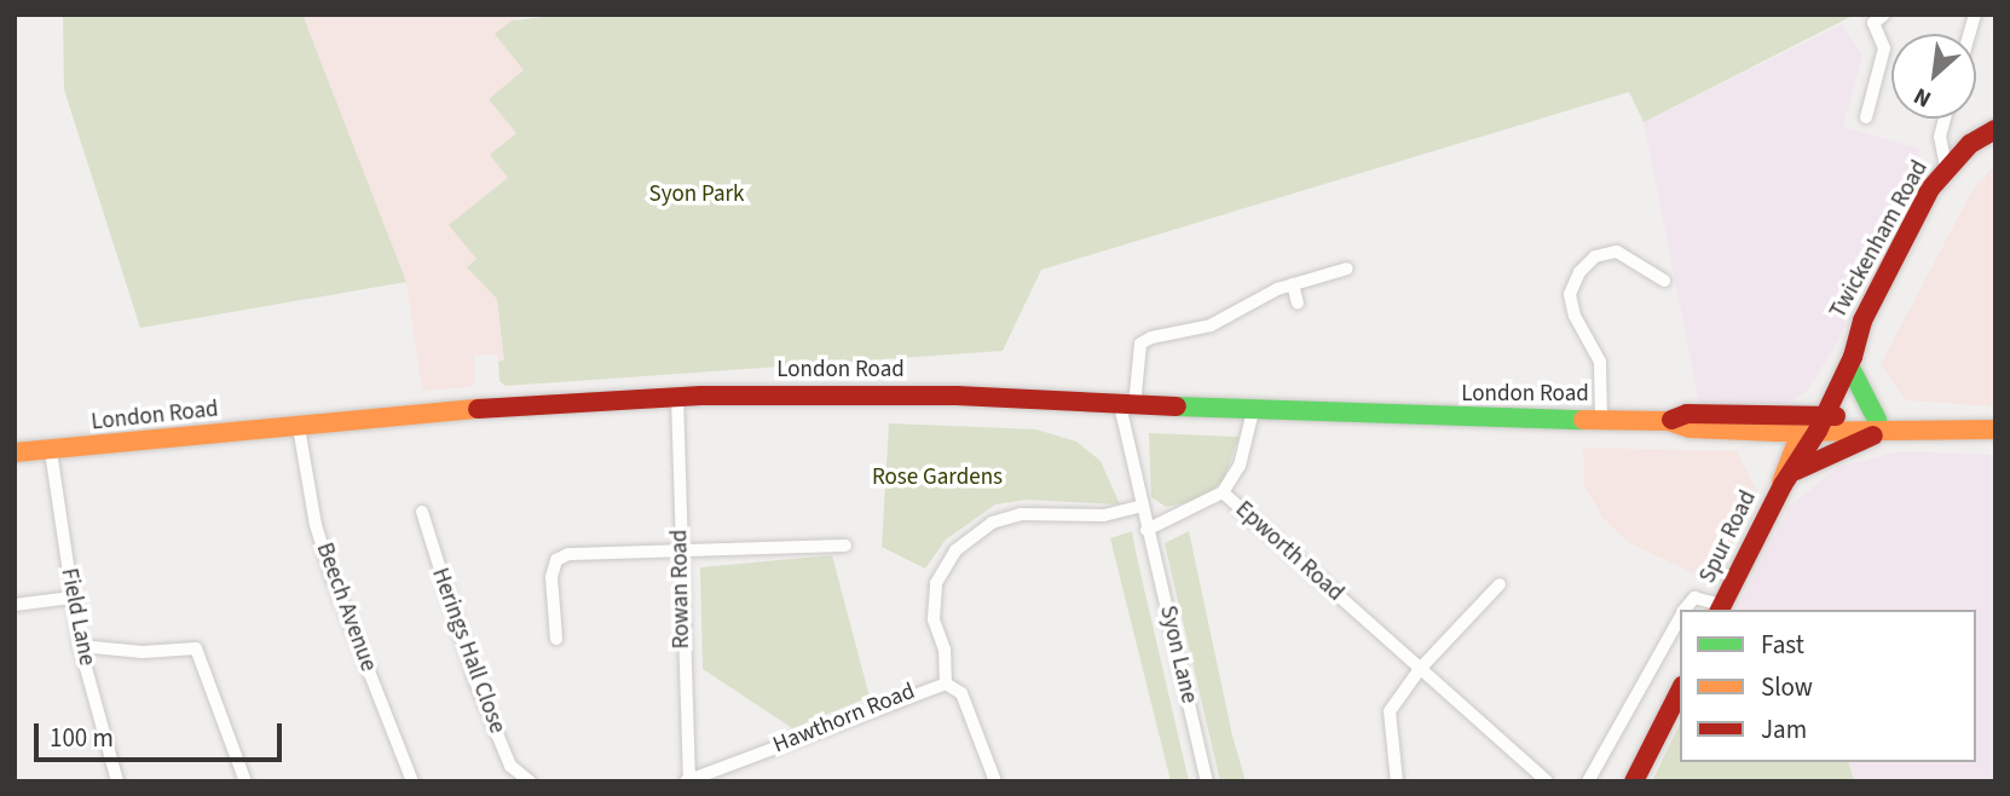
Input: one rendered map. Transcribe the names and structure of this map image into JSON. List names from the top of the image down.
{
  "streets": {
    "main road": ["Twickenham Road", "London Road", "Spur Road"],
    "street": [
      "Epworth Road",
      "Rowan Road",
      "Beech Avenue",
      "Field Lane",
      "Herings Hall Close",
      "Syon Lane",
      "Hawthorn Road"
    ]
  },
  "crossings": [
    ["Twickenham Road", "London Road"],
    ["Twickenham Road", "Spur Road"],
    ["London Road", "Spur Road"],
    ["London Road", "Epworth Road"],
    ["London Road", "Rowan Road"],
    ["London Road", "Beech Avenue"],
    ["London Road", "Field Lane"],
    ["London Road", "Syon Lane"],
    ["Rowan Road", "Hawthorn Road"]
  ],
  "parks": ["Syon Park", "Rose Gardens"],
  "legend": ["Fast", "Slow", "Jam"],
  "scale_bar": "100 m",
  "north": "bottom left"
}
